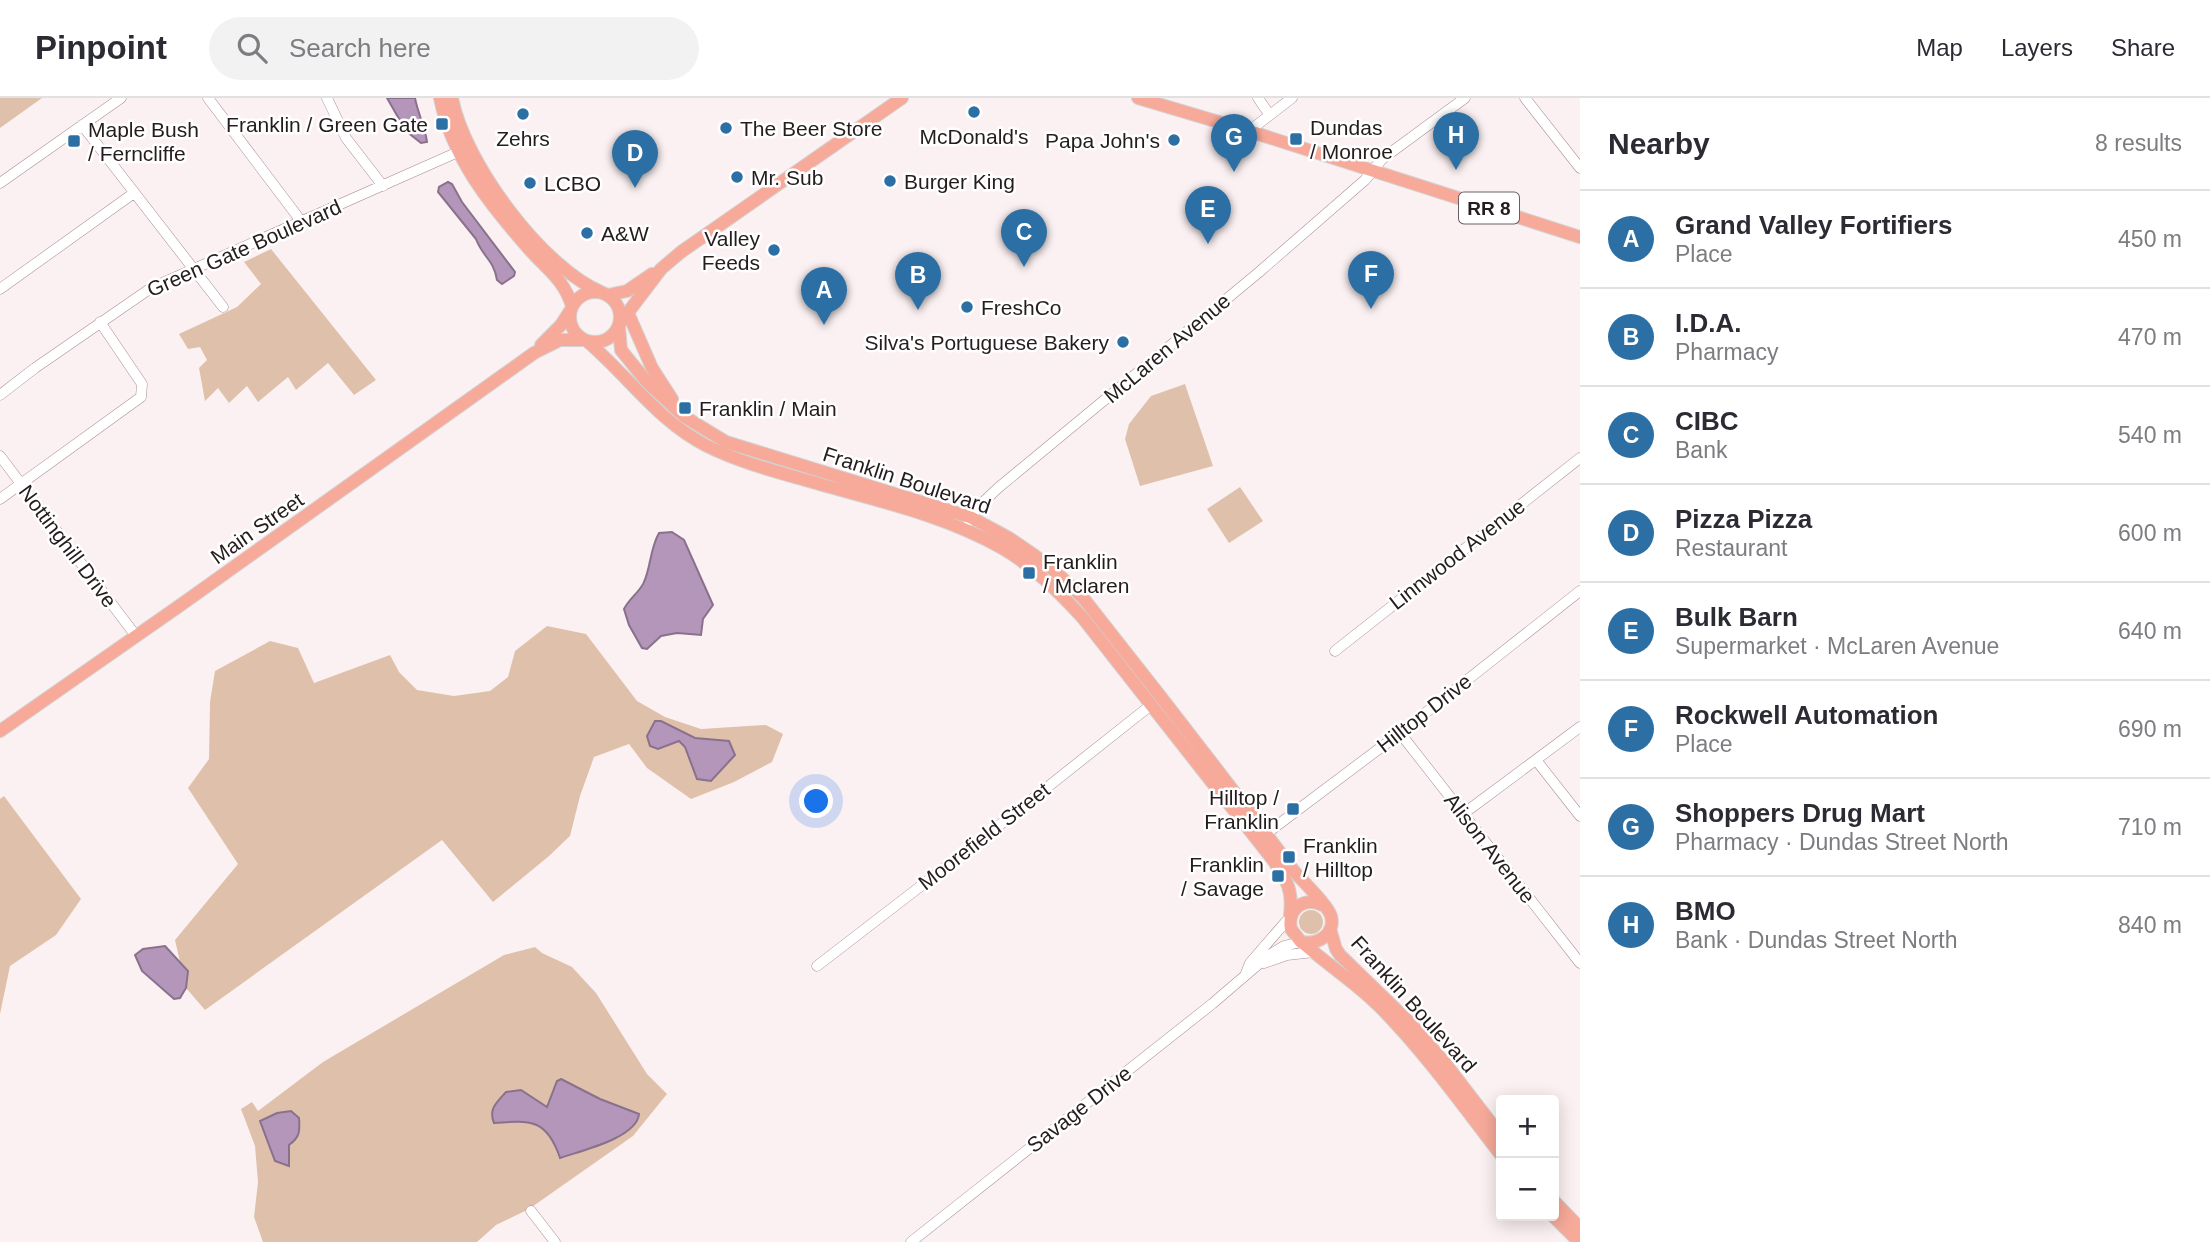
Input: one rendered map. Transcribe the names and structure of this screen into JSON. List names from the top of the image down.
{
  "streets": {
    "main road": ["RR 8", "Franklin Boulevard", "Main Street"],
    "street": [
      "Green Gate Boulevard",
      "McLaren Avenue",
      "Nottinghill Drive",
      "Linnwood Avenue",
      "Hilltop Drive",
      "Moorefield Street",
      "Alison Avenue",
      "Savage Drive"
    ]
  },
  "crossings": [
    ["RR 8", "McLaren Avenue"],
    ["McLaren Avenue", "Franklin Boulevard"],
    ["Franklin Boulevard", "Main Street"],
    ["Franklin Boulevard", "Hilltop Drive"],
    ["Franklin Boulevard", "Moorefield Street"],
    ["Franklin Boulevard", "Savage Drive"],
    ["Main Street", "Nottinghill Drive"],
    ["Hilltop Drive", "Alison Avenue"]
  ],
  "places": {
    "other": [
      "McDonald's",
      "Zehrs",
      "The Beer Store",
      "Papa John's",
      "Mr. Sub",
      "Burger King",
      "LCBO",
      "A&W",
      "Valley Feeds",
      "FreshCo",
      "Silva's Portuguese Bakery"
    ],
    "transit": [
      "Franklin / Green Gate",
      "Dundas / Monroe",
      "Maple Bush / Ferncliffe",
      "Franklin / Main",
      "Franklin / Mclaren",
      "Hilltop / Franklin",
      "Franklin / Hilltop",
      "Franklin / Savage"
    ]
  },
  "page": {
    "header": "Pinpoint",
    "search": "Search here",
    "nav": ["Map", "Layers", "Share"],
    "heading": ["Nearby", "8 results"],
    "pins": [
      "H",
      "G",
      "D",
      "E",
      "C",
      "F",
      "B",
      "A"
    ],
    "list": [
      {
        "mark": "A",
        "name": "Grand Valley Fortifiers",
        "note": "Place",
        "value": "450 m"
      },
      {
        "mark": "B",
        "name": "I.D.A.",
        "note": "Pharmacy",
        "value": "470 m"
      },
      {
        "mark": "C",
        "name": "CIBC",
        "note": "Bank",
        "value": "540 m"
      },
      {
        "mark": "D",
        "name": "Pizza Pizza",
        "note": "Restaurant",
        "value": "600 m"
      },
      {
        "mark": "E",
        "name": "Bulk Barn",
        "note": "Supermarket · McLaren Avenue",
        "value": "640 m"
      },
      {
        "mark": "F",
        "name": "Rockwell Automation",
        "note": "Place",
        "value": "690 m"
      },
      {
        "mark": "G",
        "name": "Shoppers Drug Mart",
        "note": "Pharmacy · Dundas Street North",
        "value": "710 m"
      },
      {
        "mark": "H",
        "name": "BMO",
        "note": "Bank · Dundas Street North",
        "value": "840 m"
      }
    ],
    "map_buttons": ["+", "−"]
  }
}
